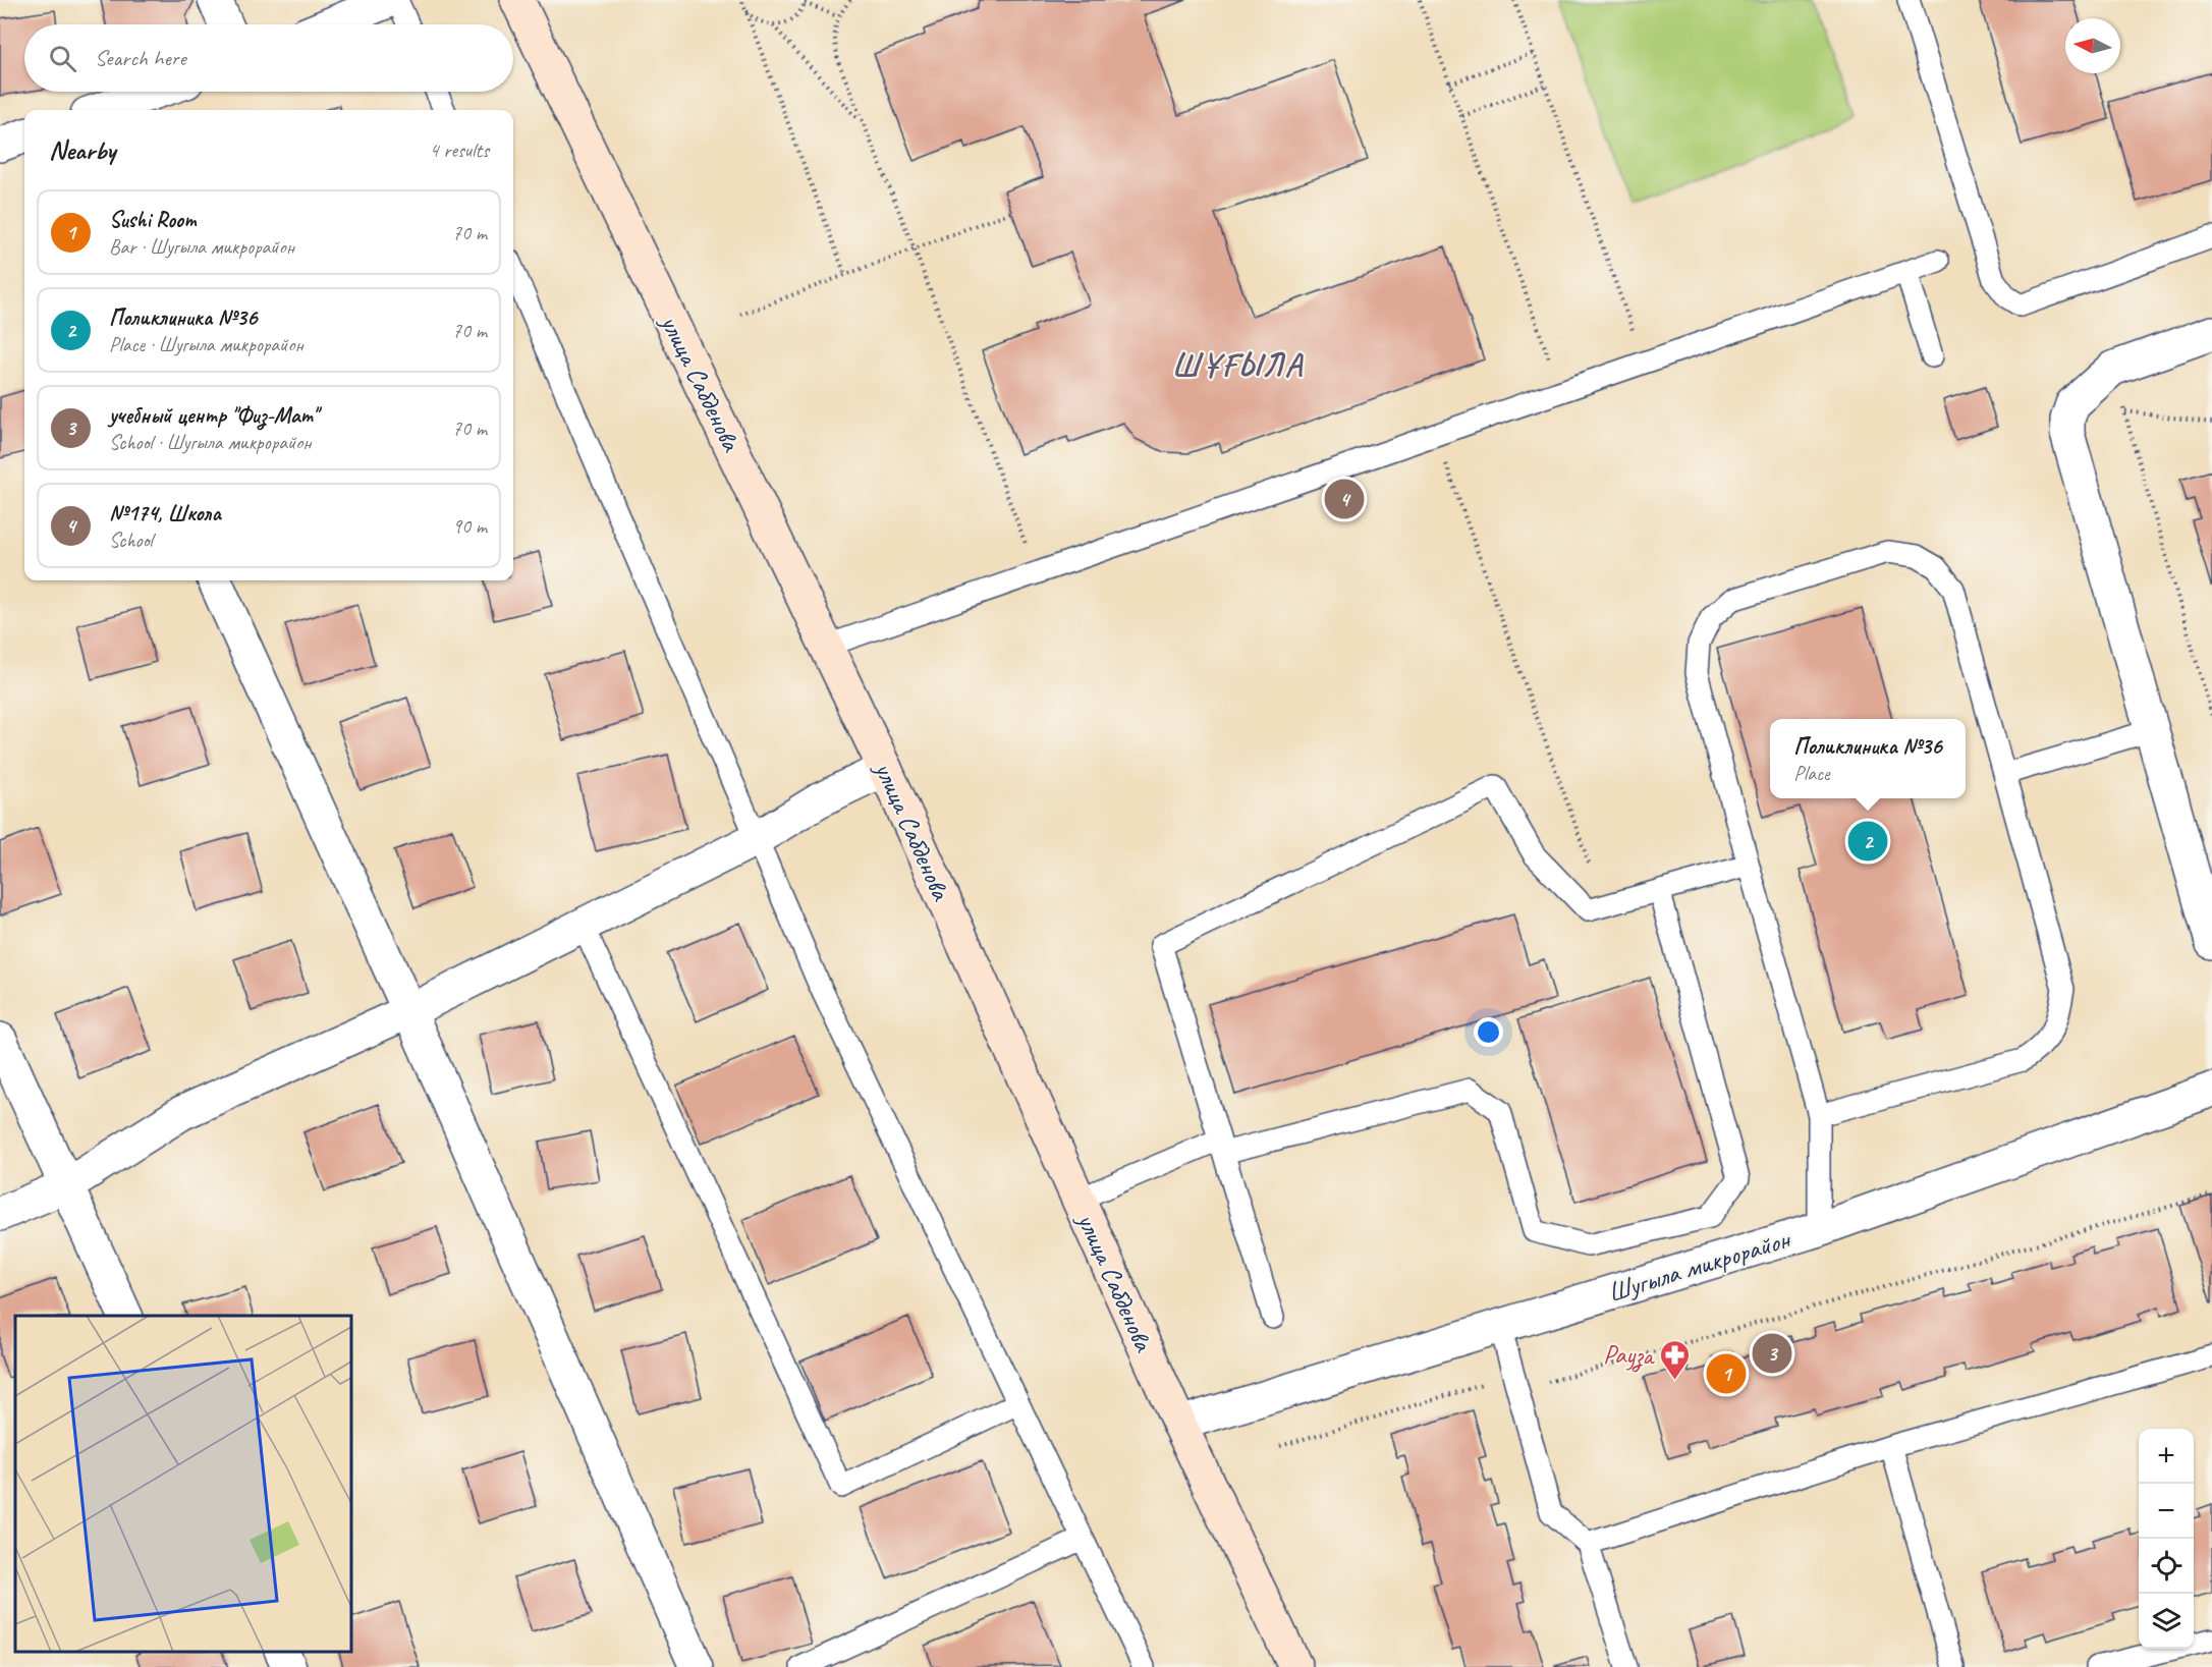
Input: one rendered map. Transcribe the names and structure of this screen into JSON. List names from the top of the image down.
{
  "streets": {
    "street": ["улица Сабденова", "Шугыла микрорайон"]
  },
  "crossings": [
    ["улица Сабденова", "Шугыла микрорайон"]
  ],
  "districts": ["ШҰҒЫЛА"],
  "places": {
    "pharmacy": ["Рауза"]
  },
  "north": "left",
  "page": {
    "search": "Search here",
    "heading": ["Nearby", "4 results"],
    "list": [
      {
        "mark": "1",
        "name": "Sushi Room",
        "note": "Bar · Шугыла микрорайон",
        "value": "70 m"
      },
      {
        "mark": "2",
        "name": "Поликлиника №36",
        "note": "Place · Шугыла микрорайон",
        "value": "70 m"
      },
      {
        "mark": "3",
        "name": "учебный центр \"Физ-Мат\"",
        "note": "School · Шугыла микрорайон",
        "value": "70 m"
      },
      {
        "mark": "4",
        "name": "№174, Школа",
        "note": "School",
        "value": "90 m"
      }
    ],
    "pins": [
      "4",
      "2",
      "3",
      "1"
    ],
    "popup": ["Поликлиника №36", "Place"],
    "map_buttons": ["+", "−"]
  }
}
